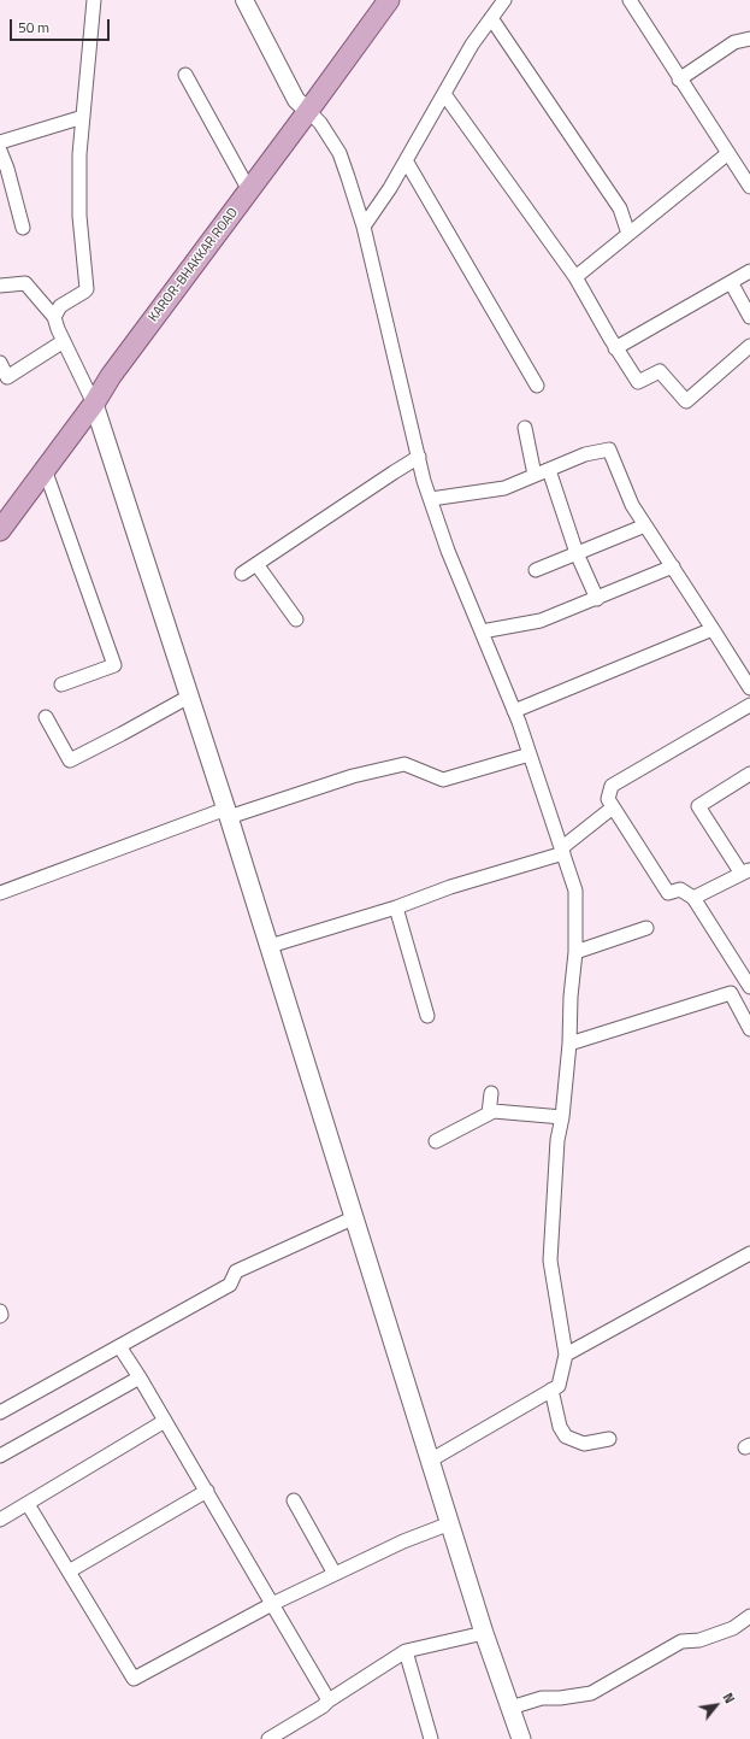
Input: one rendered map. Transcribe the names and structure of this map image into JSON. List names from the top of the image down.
{
  "streets": {
    "main road": ["KAROR-BHAKKAR ROAD"]
  },
  "scale_bar": "50 m",
  "north": "top right"
}
